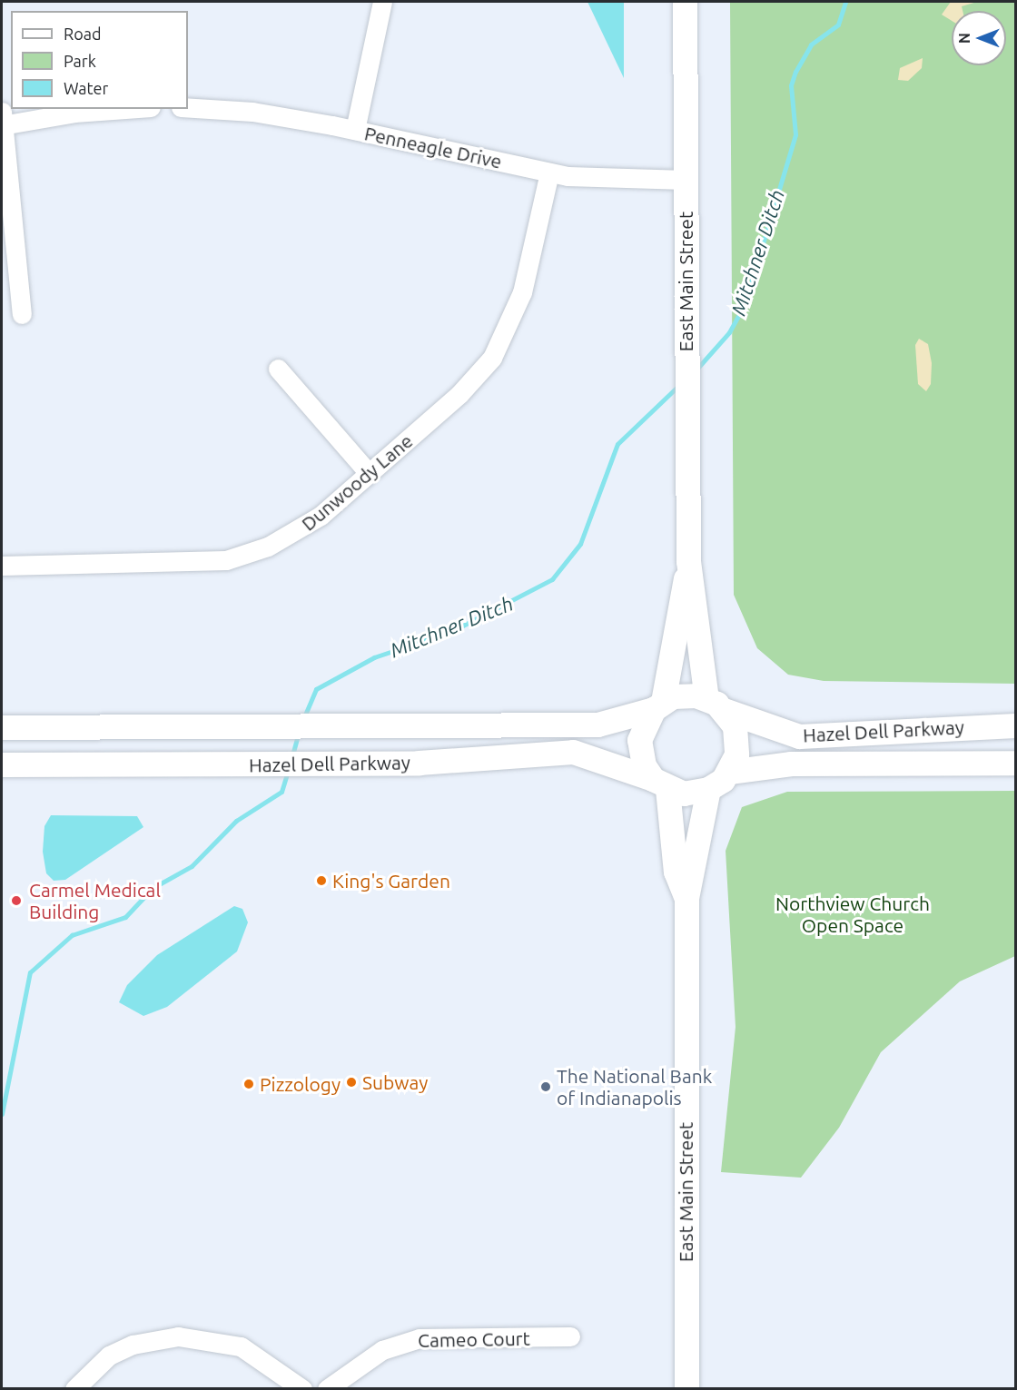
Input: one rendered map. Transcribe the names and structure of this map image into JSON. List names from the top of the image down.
{
  "streets": {
    "main road": ["East Main Street", "Hazel Dell Parkway"],
    "street": ["Penneagle Drive", "Dunwoody Lane", "Cameo Court"]
  },
  "crossings": [
    ["Penneagle Drive", "East Main Street"],
    ["Penneagle Drive", "Dunwoody Lane"],
    ["East Main Street", "Hazel Dell Parkway"]
  ],
  "water": ["Mitchner Ditch"],
  "parks": ["Northview Church Open Space"],
  "places": [
    "King's Garden",
    "Carmel Medical Building",
    "Subway",
    "Pizzology",
    "The National Bank of Indianapolis"
  ],
  "legend": ["Road", "Park", "Water"],
  "north": "left"
}
